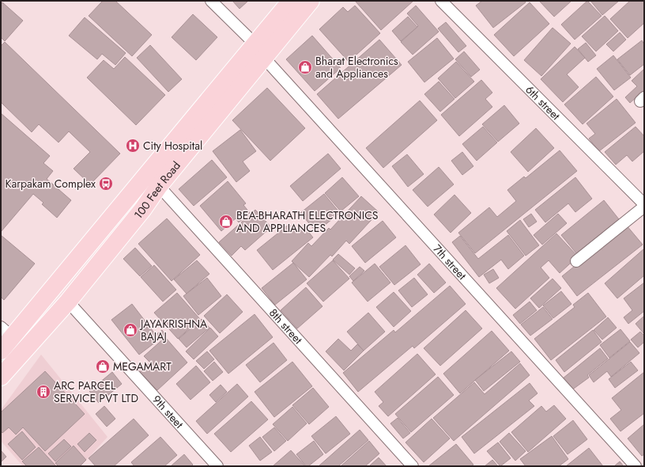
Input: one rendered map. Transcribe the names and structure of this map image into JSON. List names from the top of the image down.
{
  "streets": {
    "main road": ["100 Feet Road"],
    "street": [
      "6th street",
      "7th street",
      "8th street",
      "9th steet"
    ]
  },
  "crossings": [
    ["100 Feet Road", "7th street"],
    ["100 Feet Road", "8th street"],
    ["100 Feet Road", "9th steet"]
  ],
  "places": {
    "shop": [
      "Bharat Electronics and Appliances",
      "BEA-BHARATH ELECTRONICS AND APPLIANCES",
      "JAYAKRISHNA BAJAJ",
      "MEGAMART"
    ],
    "hospital": ["City Hospital"],
    "bus stop": ["Karpakam Complex"],
    "building": ["ARC PARCEL SERVICE PVT LTD"]
  }
}
